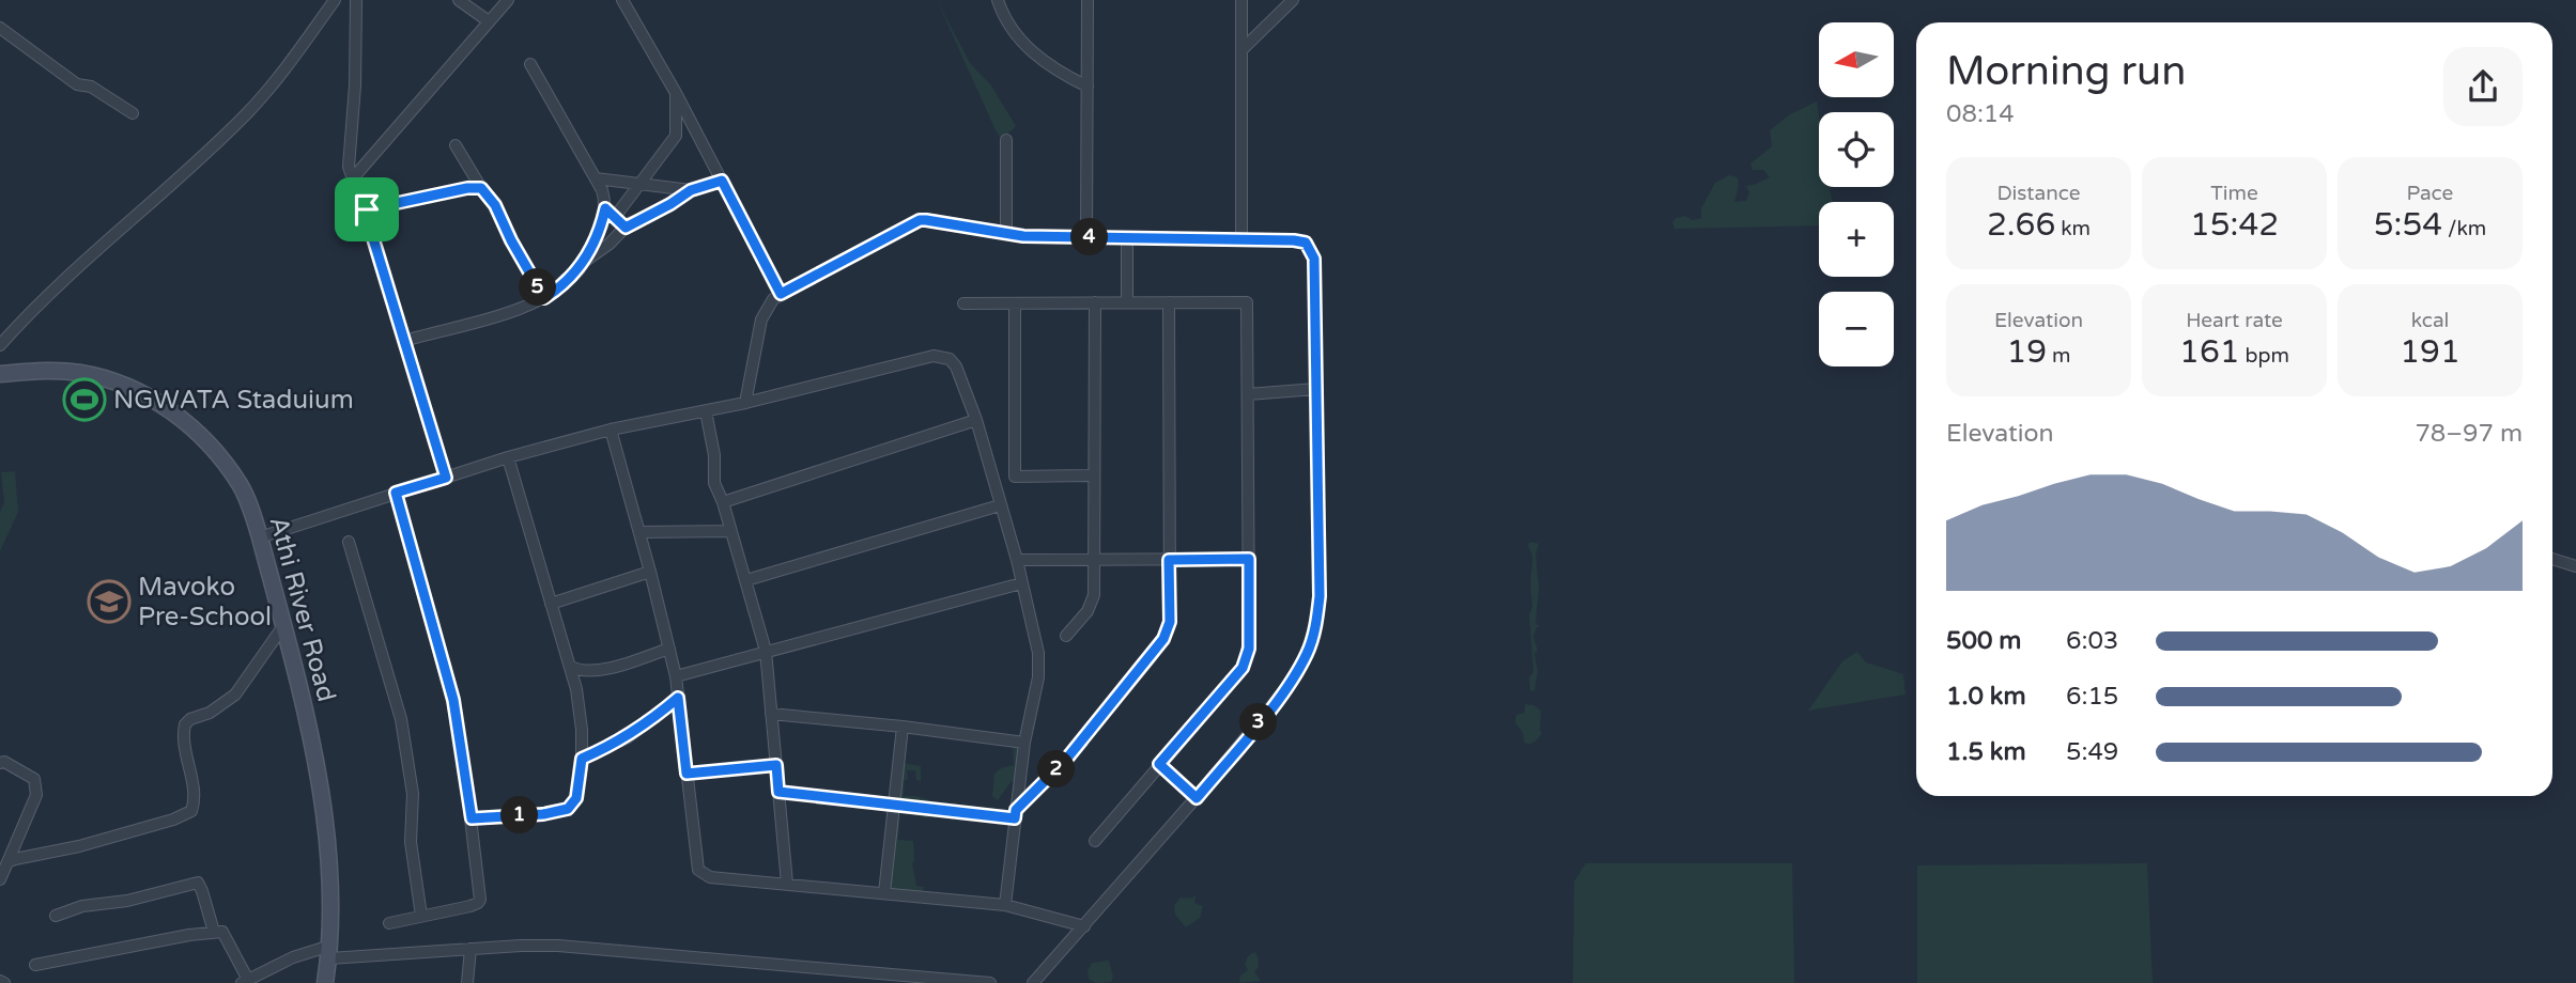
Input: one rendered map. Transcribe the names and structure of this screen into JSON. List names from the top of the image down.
{
  "streets": {
    "main road": ["Athi River Road"]
  },
  "places": {
    "sports": ["NGWATA Staduium"],
    "school or university": ["Mavoko Pre-School"]
  },
  "north": "left",
  "page": {
    "map_buttons": ["+", "−"],
    "heading": ["Morning run", "08:14"],
    "stats": [
      ["Distance", "2.66 km"],
      ["Time", "15:42"],
      ["Pace", "5:54 /km"],
      ["Elevation", "19 m"],
      ["Heart rate", "161 bpm"],
      ["kcal", "191"]
    ],
    "pins": [
      "4",
      "5",
      "3",
      "2",
      "1"
    ],
    "chart": ["Elevation", "78–97 m"],
    "list": [
      {
        "name": "500 m",
        "note": "6:03"
      },
      {
        "name": "1.0 km",
        "note": "6:15"
      },
      {
        "name": "1.5 km",
        "note": "5:49"
      }
    ]
  }
}
